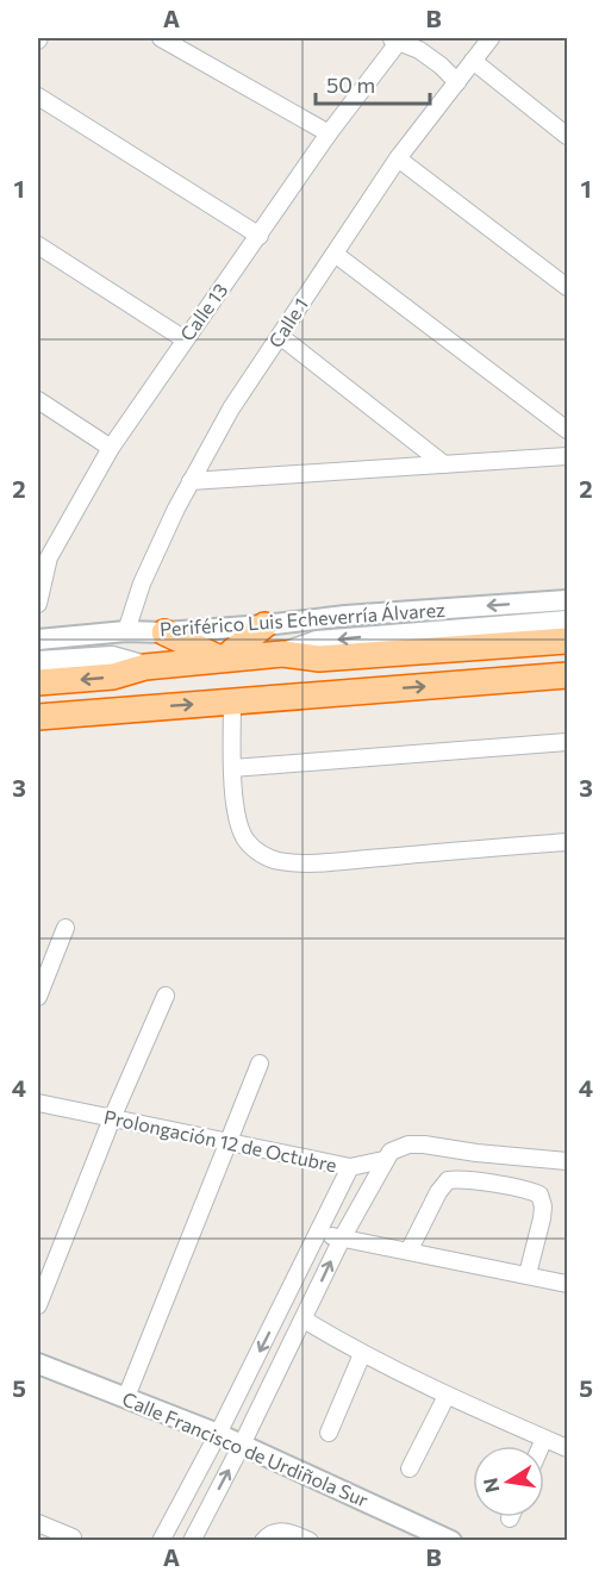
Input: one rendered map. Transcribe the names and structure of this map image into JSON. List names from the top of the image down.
{
  "streets": {
    "highway": ["Periférico Luis Echeverría Álvarez"],
    "street": [
      "Calle 13",
      "Calle 1",
      "Prolongación 12 de Octubre",
      "Calle Francisco de Urdiñola Sur"
    ]
  },
  "crossings": [
    ["Calle 1", "Periférico Luis Echeverría Álvarez"]
  ],
  "scale_bar": "50 m",
  "north": "left",
  "grid": {
    "columns": ["A", "B"],
    "rows": [
      "1",
      "2",
      "3",
      "4",
      "5"
    ]
  }
}
